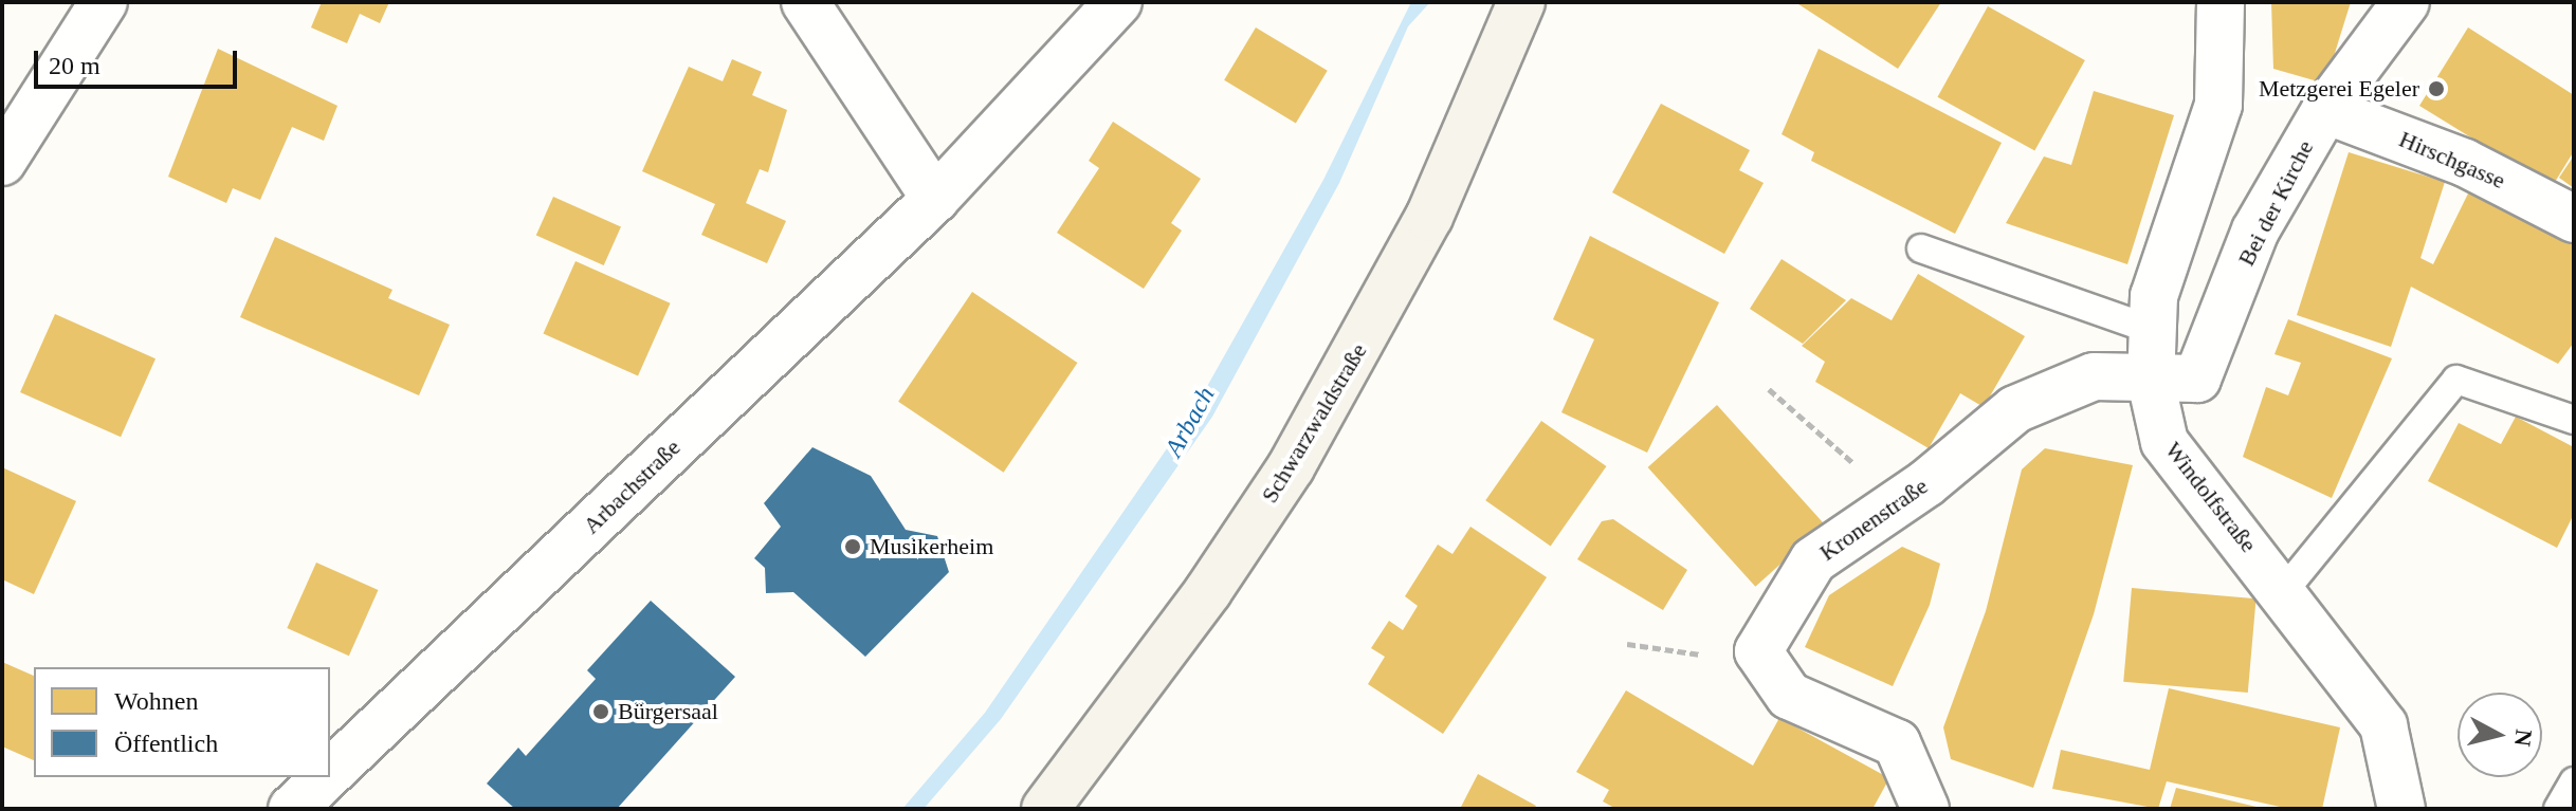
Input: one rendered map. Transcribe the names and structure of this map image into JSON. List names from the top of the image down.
{
  "streets": {
    "street": [
      "Hirschgasse",
      "Bei der Kirche",
      "Schwarzwaldstraße",
      "Arbachstraße",
      "Windolfstraße",
      "Kronenstraße"
    ]
  },
  "crossings": [
    ["Hirschgasse", "Bei der Kirche"],
    ["Bei der Kirche", "Windolfstraße"],
    ["Bei der Kirche", "Kronenstraße"],
    ["Windolfstraße", "Kronenstraße"]
  ],
  "water": ["Arbach"],
  "places": ["Metzgerei Egeler", "Musikerheim", "Bürgersaal"],
  "legend": ["Wohnen", "Öffentlich"],
  "scale_bar": "20 m",
  "north": "right"
}
